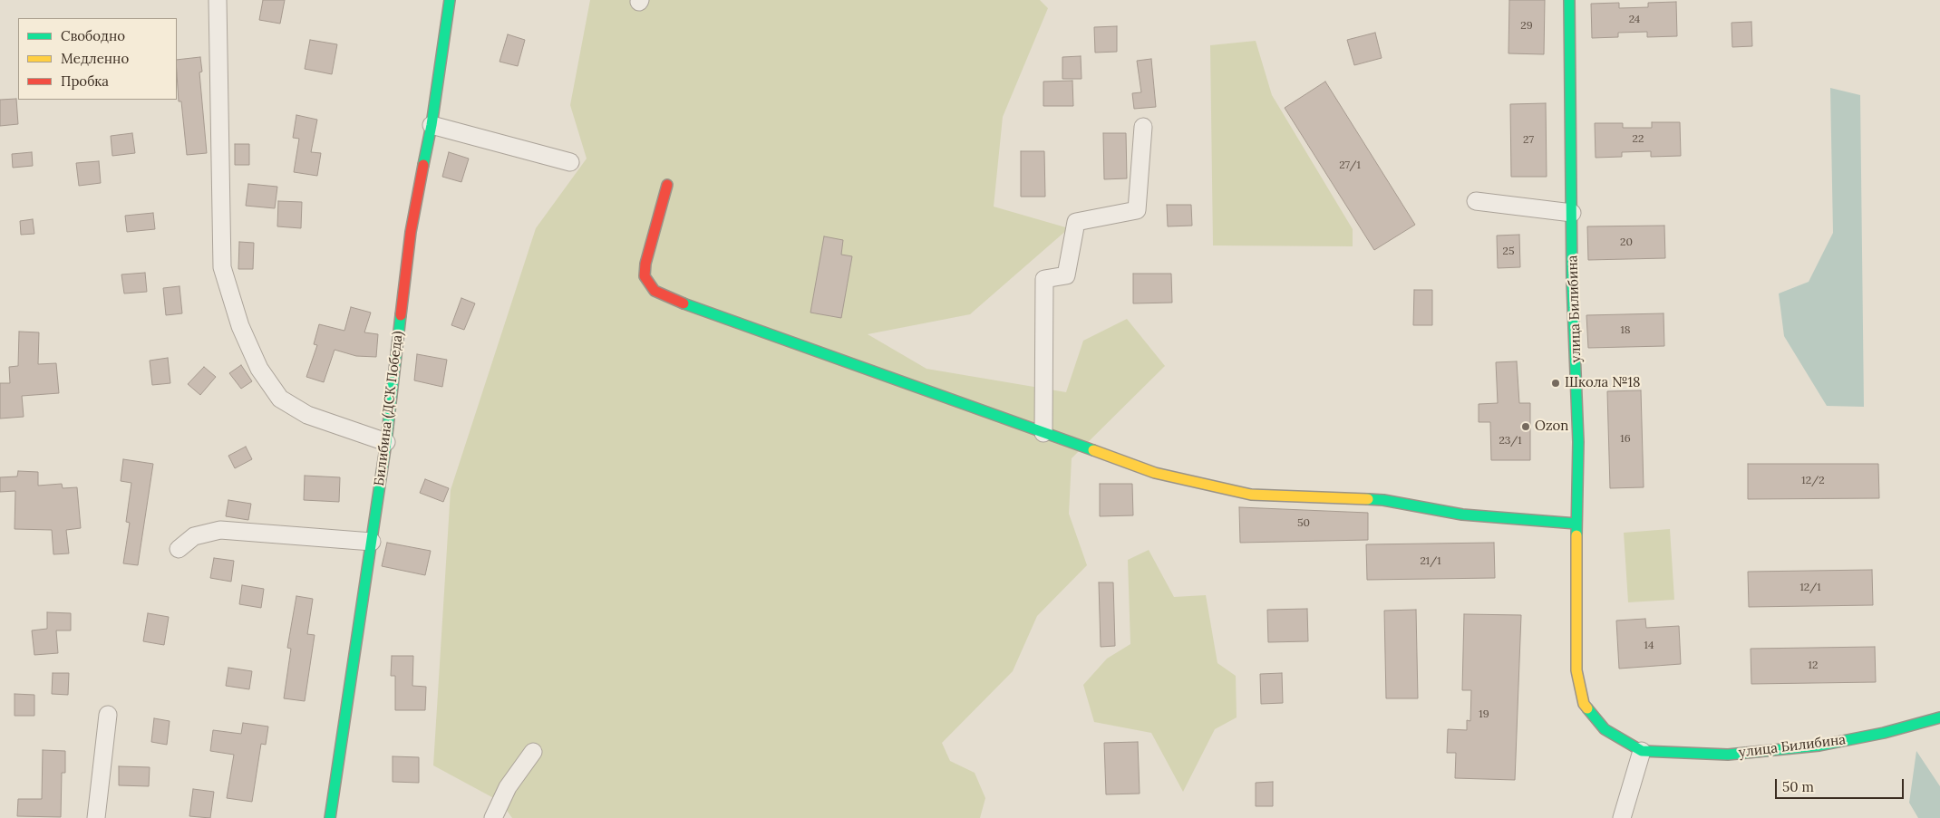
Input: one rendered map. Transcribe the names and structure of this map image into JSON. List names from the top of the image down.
{
  "streets": {
    "street": ["улица Билибина", "Билибина (ДСК Победа)"]
  },
  "places": ["Школа №18", "Ozon"],
  "house_numbers": [
    "24",
    "29",
    "22",
    "27",
    "27/1",
    "20",
    "25",
    "18",
    "16",
    "23/1",
    "12/2",
    "50",
    "21/1",
    "12/1",
    "14",
    "12",
    "19"
  ],
  "legend": ["Свободно", "Медленно", "Пробка"],
  "scale_bar": "50 m"
}
